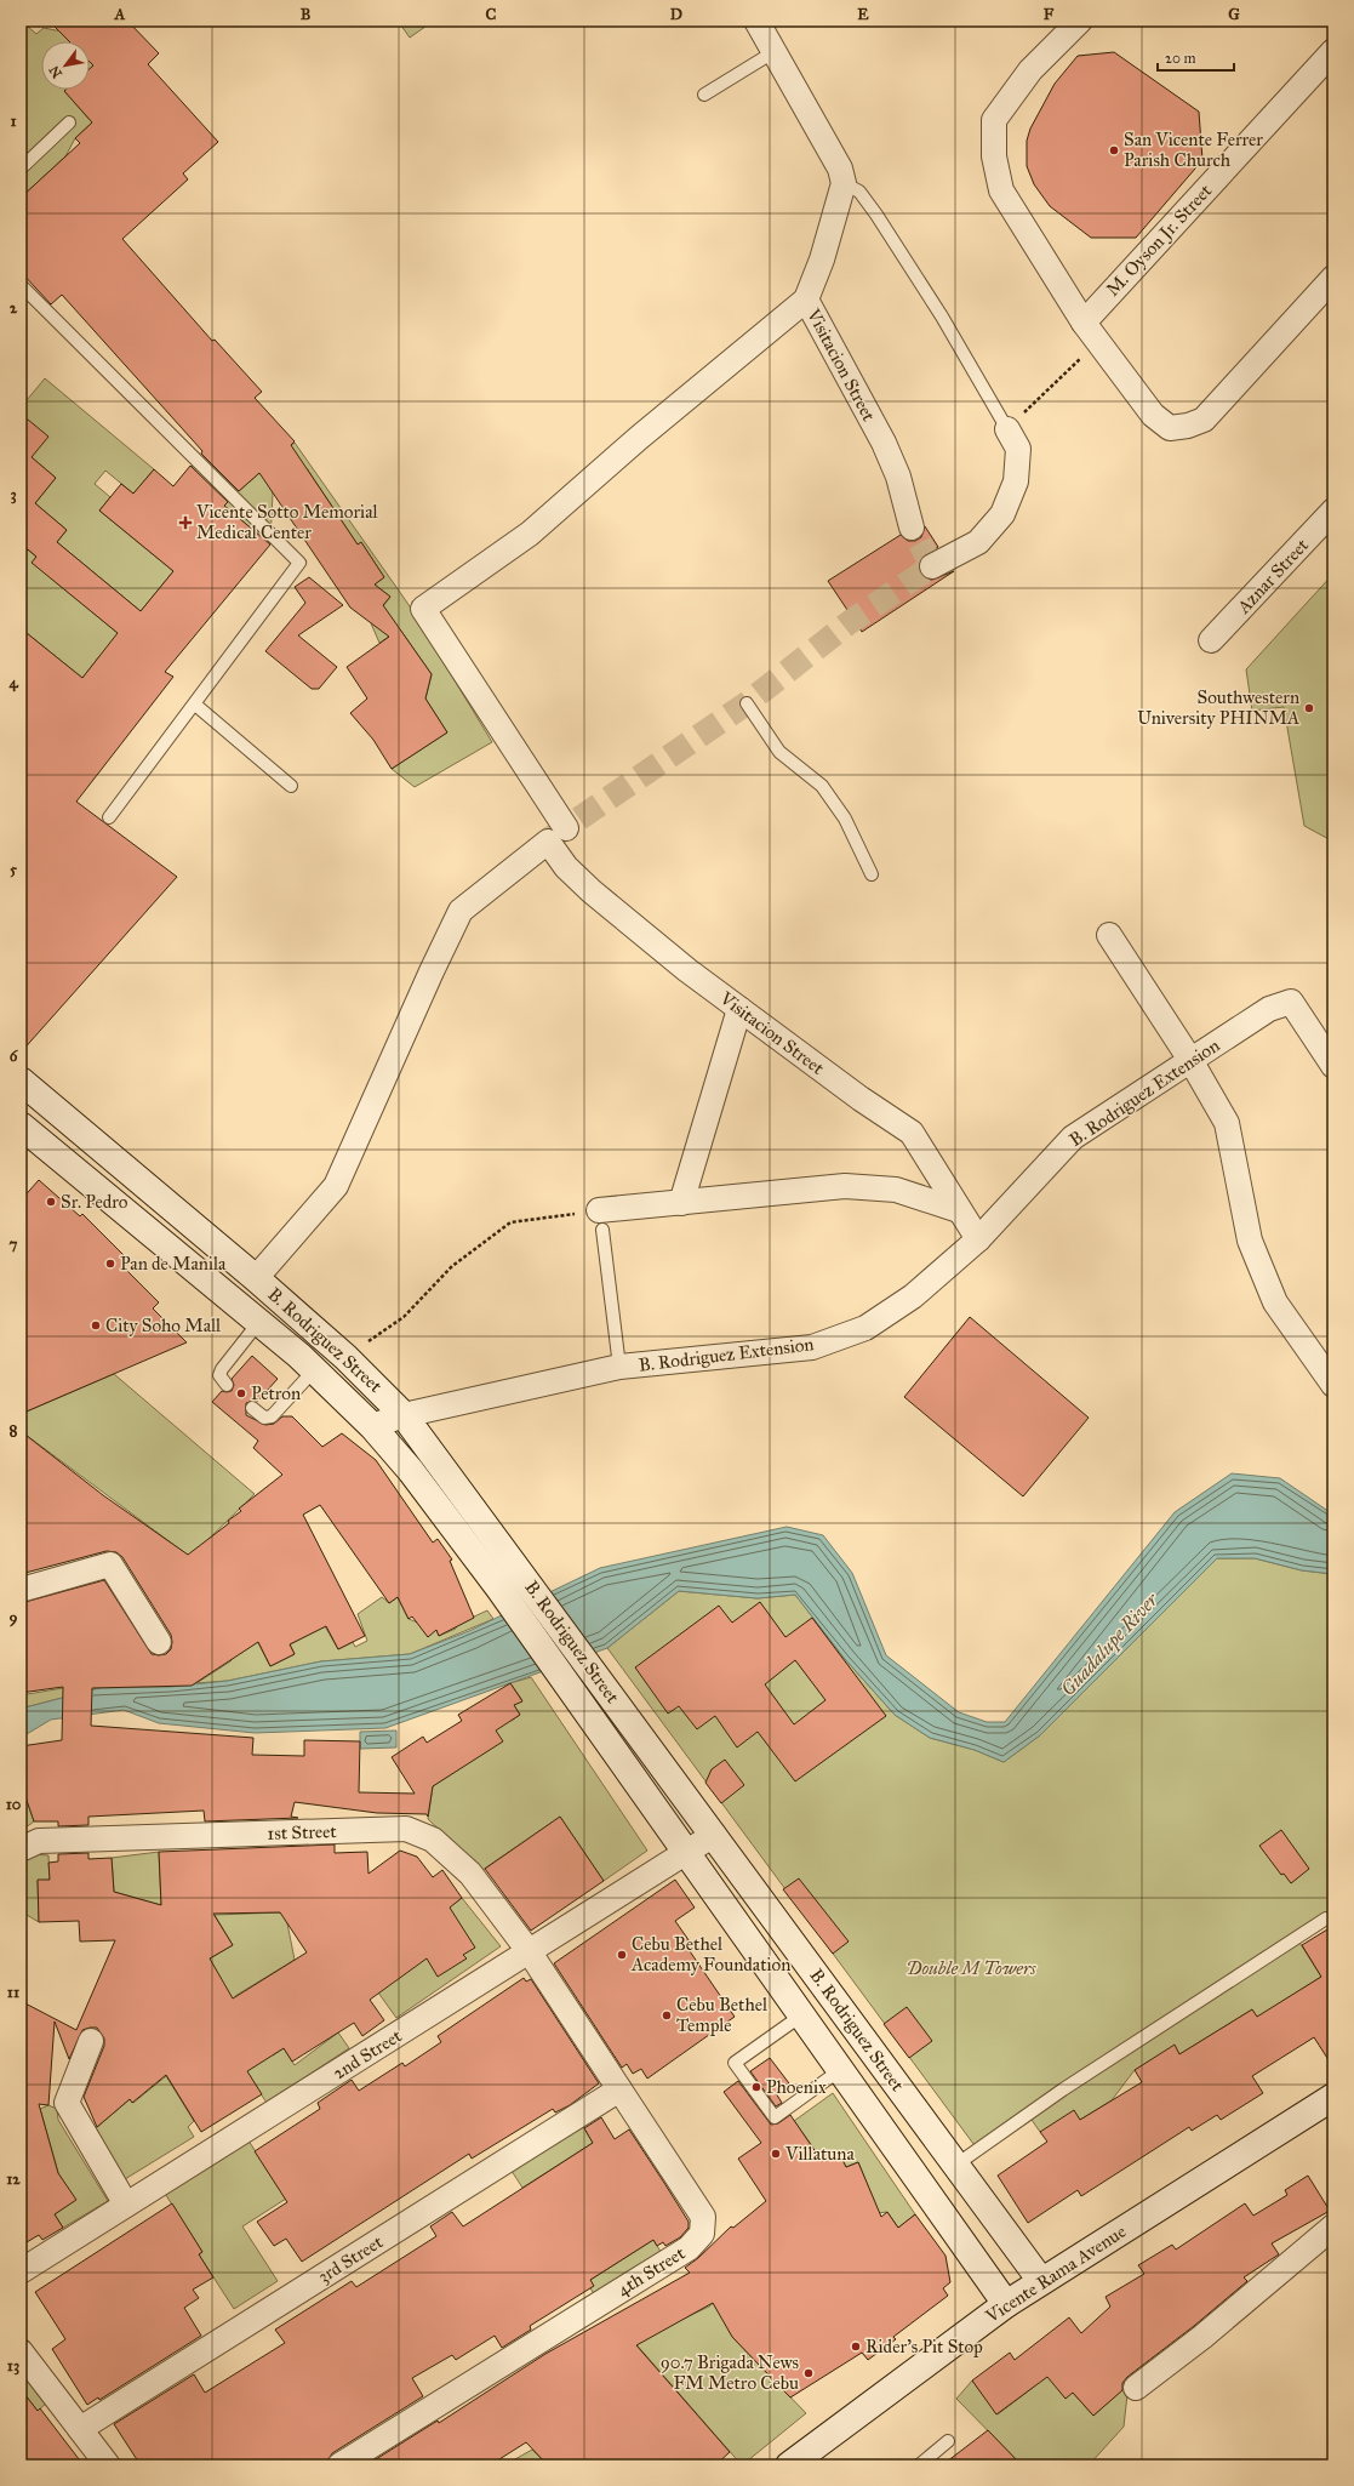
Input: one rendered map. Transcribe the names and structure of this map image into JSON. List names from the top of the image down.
{
  "streets": {
    "main road": ["B. Rodriguez Street", "Vicente Rama Avenue"],
    "street": [
      "M. Oyson Jr. Street",
      "Visitacion Street",
      "Aznar Street",
      "B. Rodriguez Extension",
      "1st Street",
      "2nd Street",
      "3rd Street",
      "4th Street"
    ]
  },
  "crossings": [
    ["Visitacion Street", "B. Rodriguez Extension"],
    ["B. Rodriguez Extension", "B. Rodriguez Street"],
    ["B. Rodriguez Street", "2nd Street"],
    ["B. Rodriguez Street", "Vicente Rama Avenue"],
    ["1st Street", "2nd Street"],
    ["1st Street", "4th Street"],
    ["2nd Street", "4th Street"],
    ["3rd Street", "4th Street"]
  ],
  "water": ["Guadalupe River"],
  "parks": ["Double M Towers"],
  "places": {
    "other": [
      "San Vicente Ferrer Parish Church",
      "Southwestern University PHINMA",
      "Sr. Pedro",
      "Pan de Manila",
      "City Soho Mall",
      "Petron",
      "Cebu Bethel Academy Foundation",
      "Cebu Bethel Temple",
      "Phoenix",
      "Villatuna",
      "Rider's Pit Stop",
      "90.7 Brigada News FM Metro Cebu"
    ],
    "health": ["Vicente Sotto Memorial Medical Center"]
  },
  "scale_bar": "20 m",
  "north": "bottom left",
  "grid": {
    "columns": [
      "A",
      "B",
      "C",
      "D",
      "E",
      "F",
      "G"
    ],
    "rows": [
      "1",
      "2",
      "3",
      "4",
      "5",
      "6",
      "7",
      "8",
      "9",
      "10",
      "11",
      "12",
      "13"
    ]
  }
}
